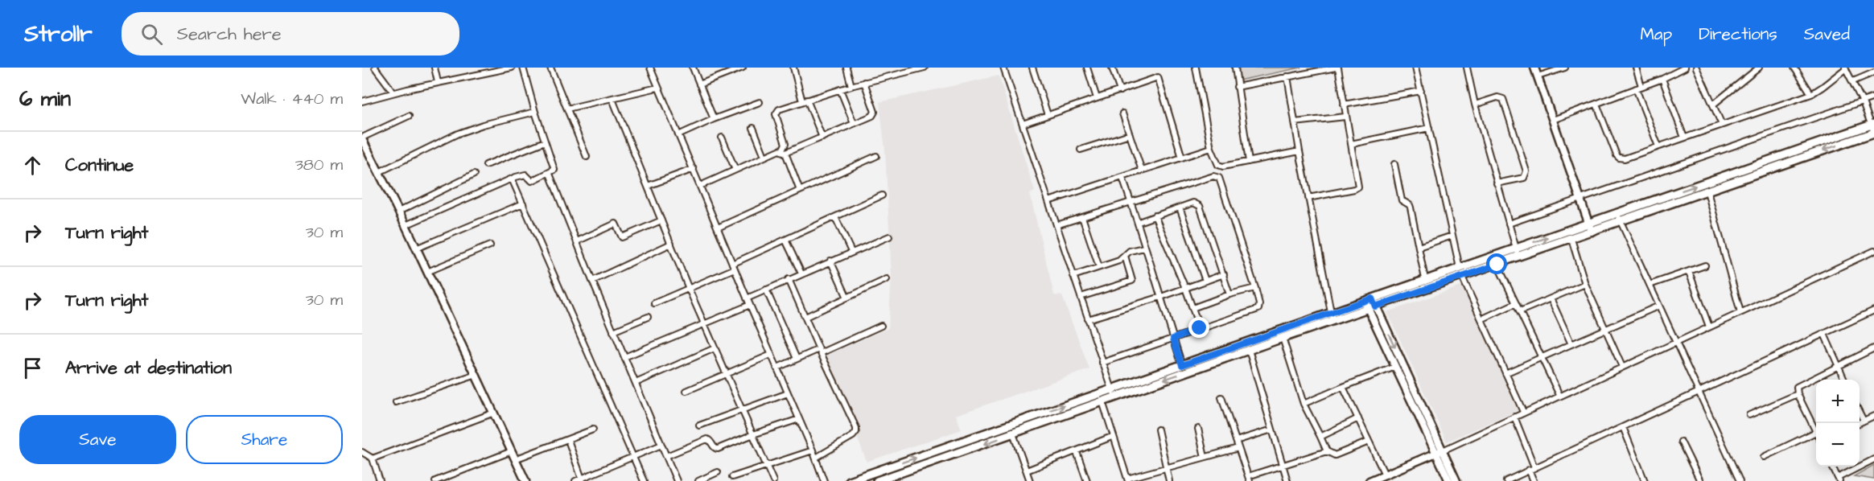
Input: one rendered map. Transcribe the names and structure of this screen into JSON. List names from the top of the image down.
{
  "page": {
    "header": "Strollr",
    "search": "Search here",
    "nav": ["Map", "Directions", "Saved"],
    "heading": ["6 min", "Walk · 440 m"],
    "list": [
      ["Continue", "380 m"],
      ["Turn right", "30 m"],
      ["Turn right", "30 m"],
      "Arrive at destination"
    ],
    "map_buttons": ["+", "−"],
    "buttons": ["Save", "Share"]
  }
}
